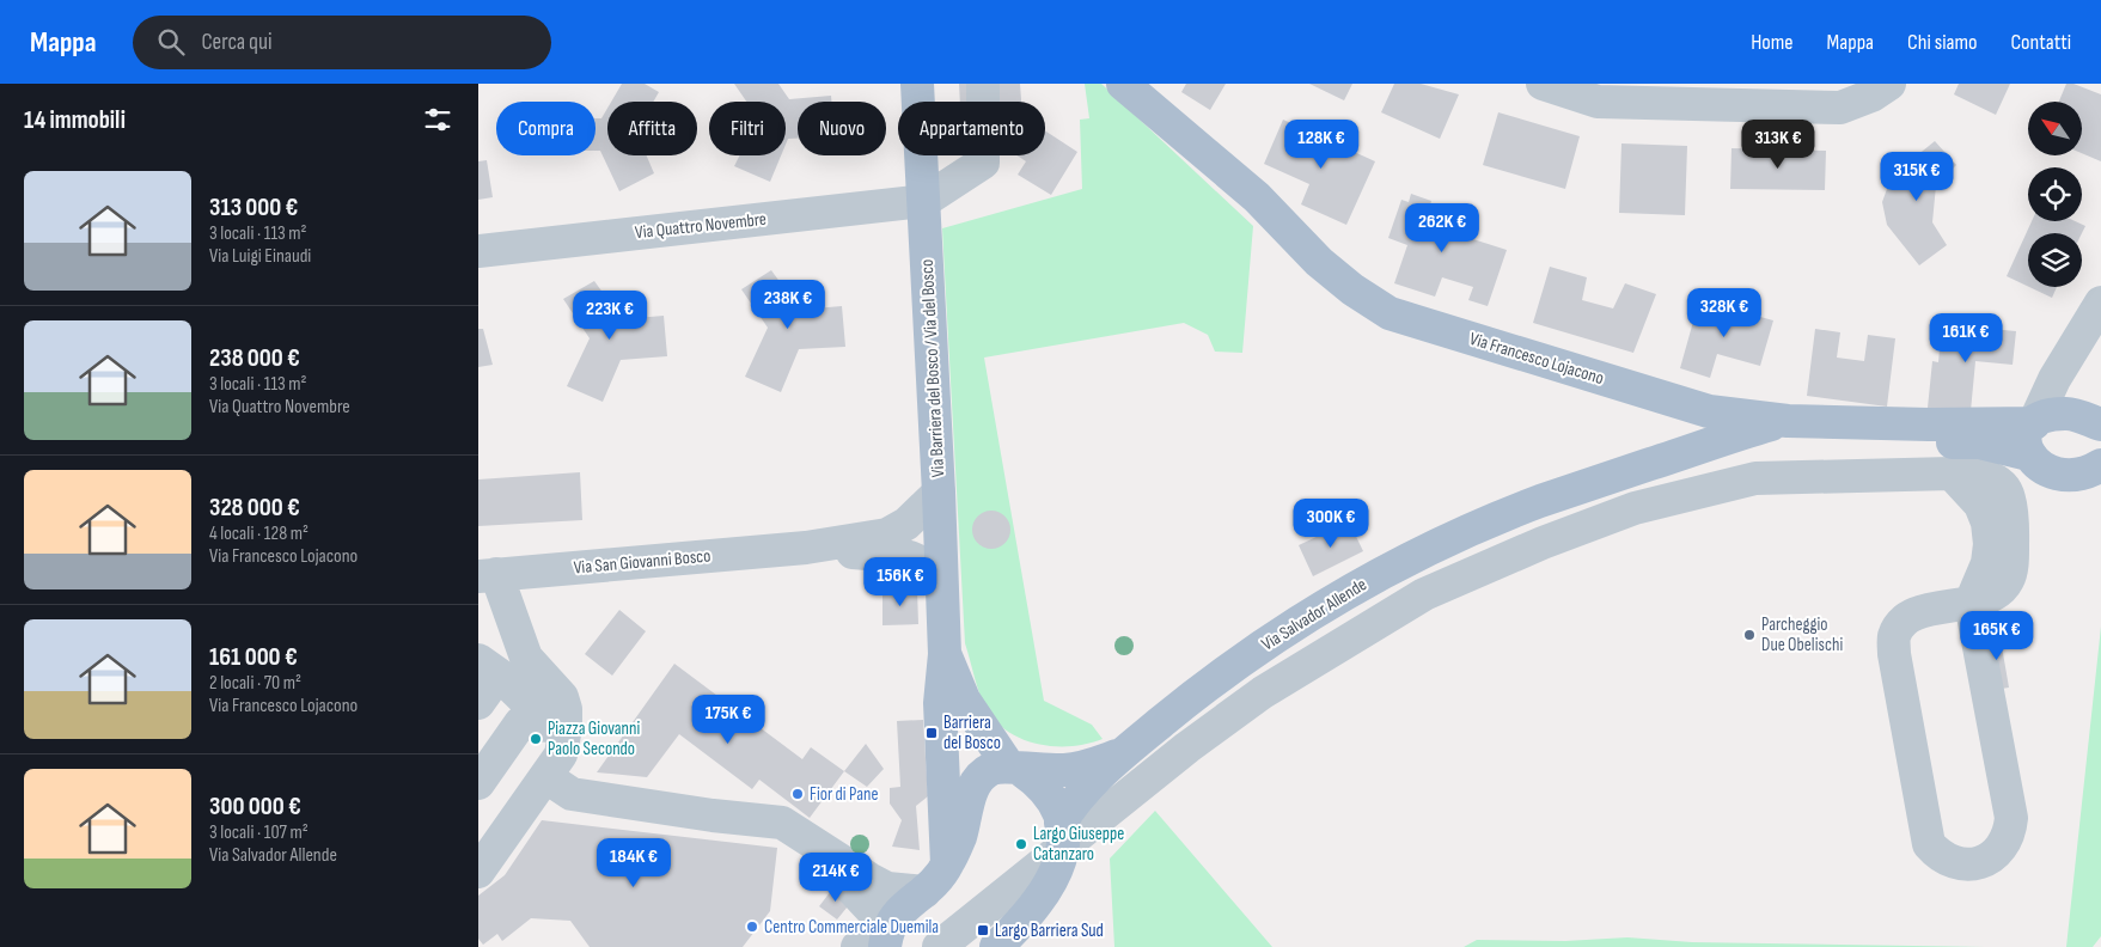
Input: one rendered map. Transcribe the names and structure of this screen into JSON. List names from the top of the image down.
{
  "streets": {
    "main road": ["Via Francesco Lojacono", "Via Barriera del Bosco / Via del Bosco", "Via Salvador Allende"],
    "street": ["Via Quattro Novembre", "Via San Giovanni Bosco"]
  },
  "crossings": [
    ["Via Quattro Novembre", "Via Barriera del Bosco / Via del Bosco"]
  ],
  "places": {
    "other": [
      "Parcheggio Due Obelischi",
      "Piazza Giovanni Paolo Secondo",
      "Fior di Pane",
      "Largo Giuseppe Catanzaro",
      "Centro Commerciale Duemila"
    ],
    "transit": ["Barriera del Bosco", "Largo Barriera Sud"]
  },
  "north": "top left",
  "page": {
    "header": "Mappa",
    "search": "Cerca qui",
    "nav": [
      "Home",
      "Mappa",
      "Chi siamo",
      "Contatti"
    ],
    "heading": "14 immobili",
    "chip": [
      "Compra",
      "Affitta",
      "Filtri",
      "Nuovo",
      "Appartamento"
    ],
    "price": [
      "128K €",
      "313K €",
      "315K €",
      "262K €",
      "238K €",
      "328K €",
      "223K €",
      "161K €",
      "300K €",
      "156K €",
      "165K €",
      "175K €",
      "184K €",
      "214K €"
    ],
    "list": [
      {
        "name": "313 000 €",
        "note": "3 locali · 113 m² · Via Luigi Einaudi"
      },
      {
        "name": "238 000 €",
        "note": "3 locali · 113 m² · Via Quattro Novembre"
      },
      {
        "name": "328 000 €",
        "note": "4 locali · 128 m² · Via Francesco Lojacono"
      },
      {
        "name": "161 000 €",
        "note": "2 locali · 70 m² · Via Francesco Lojacono"
      },
      {
        "name": "300 000 €",
        "note": "3 locali · 107 m² · Via Salvador Allende"
      }
    ]
  }
}
